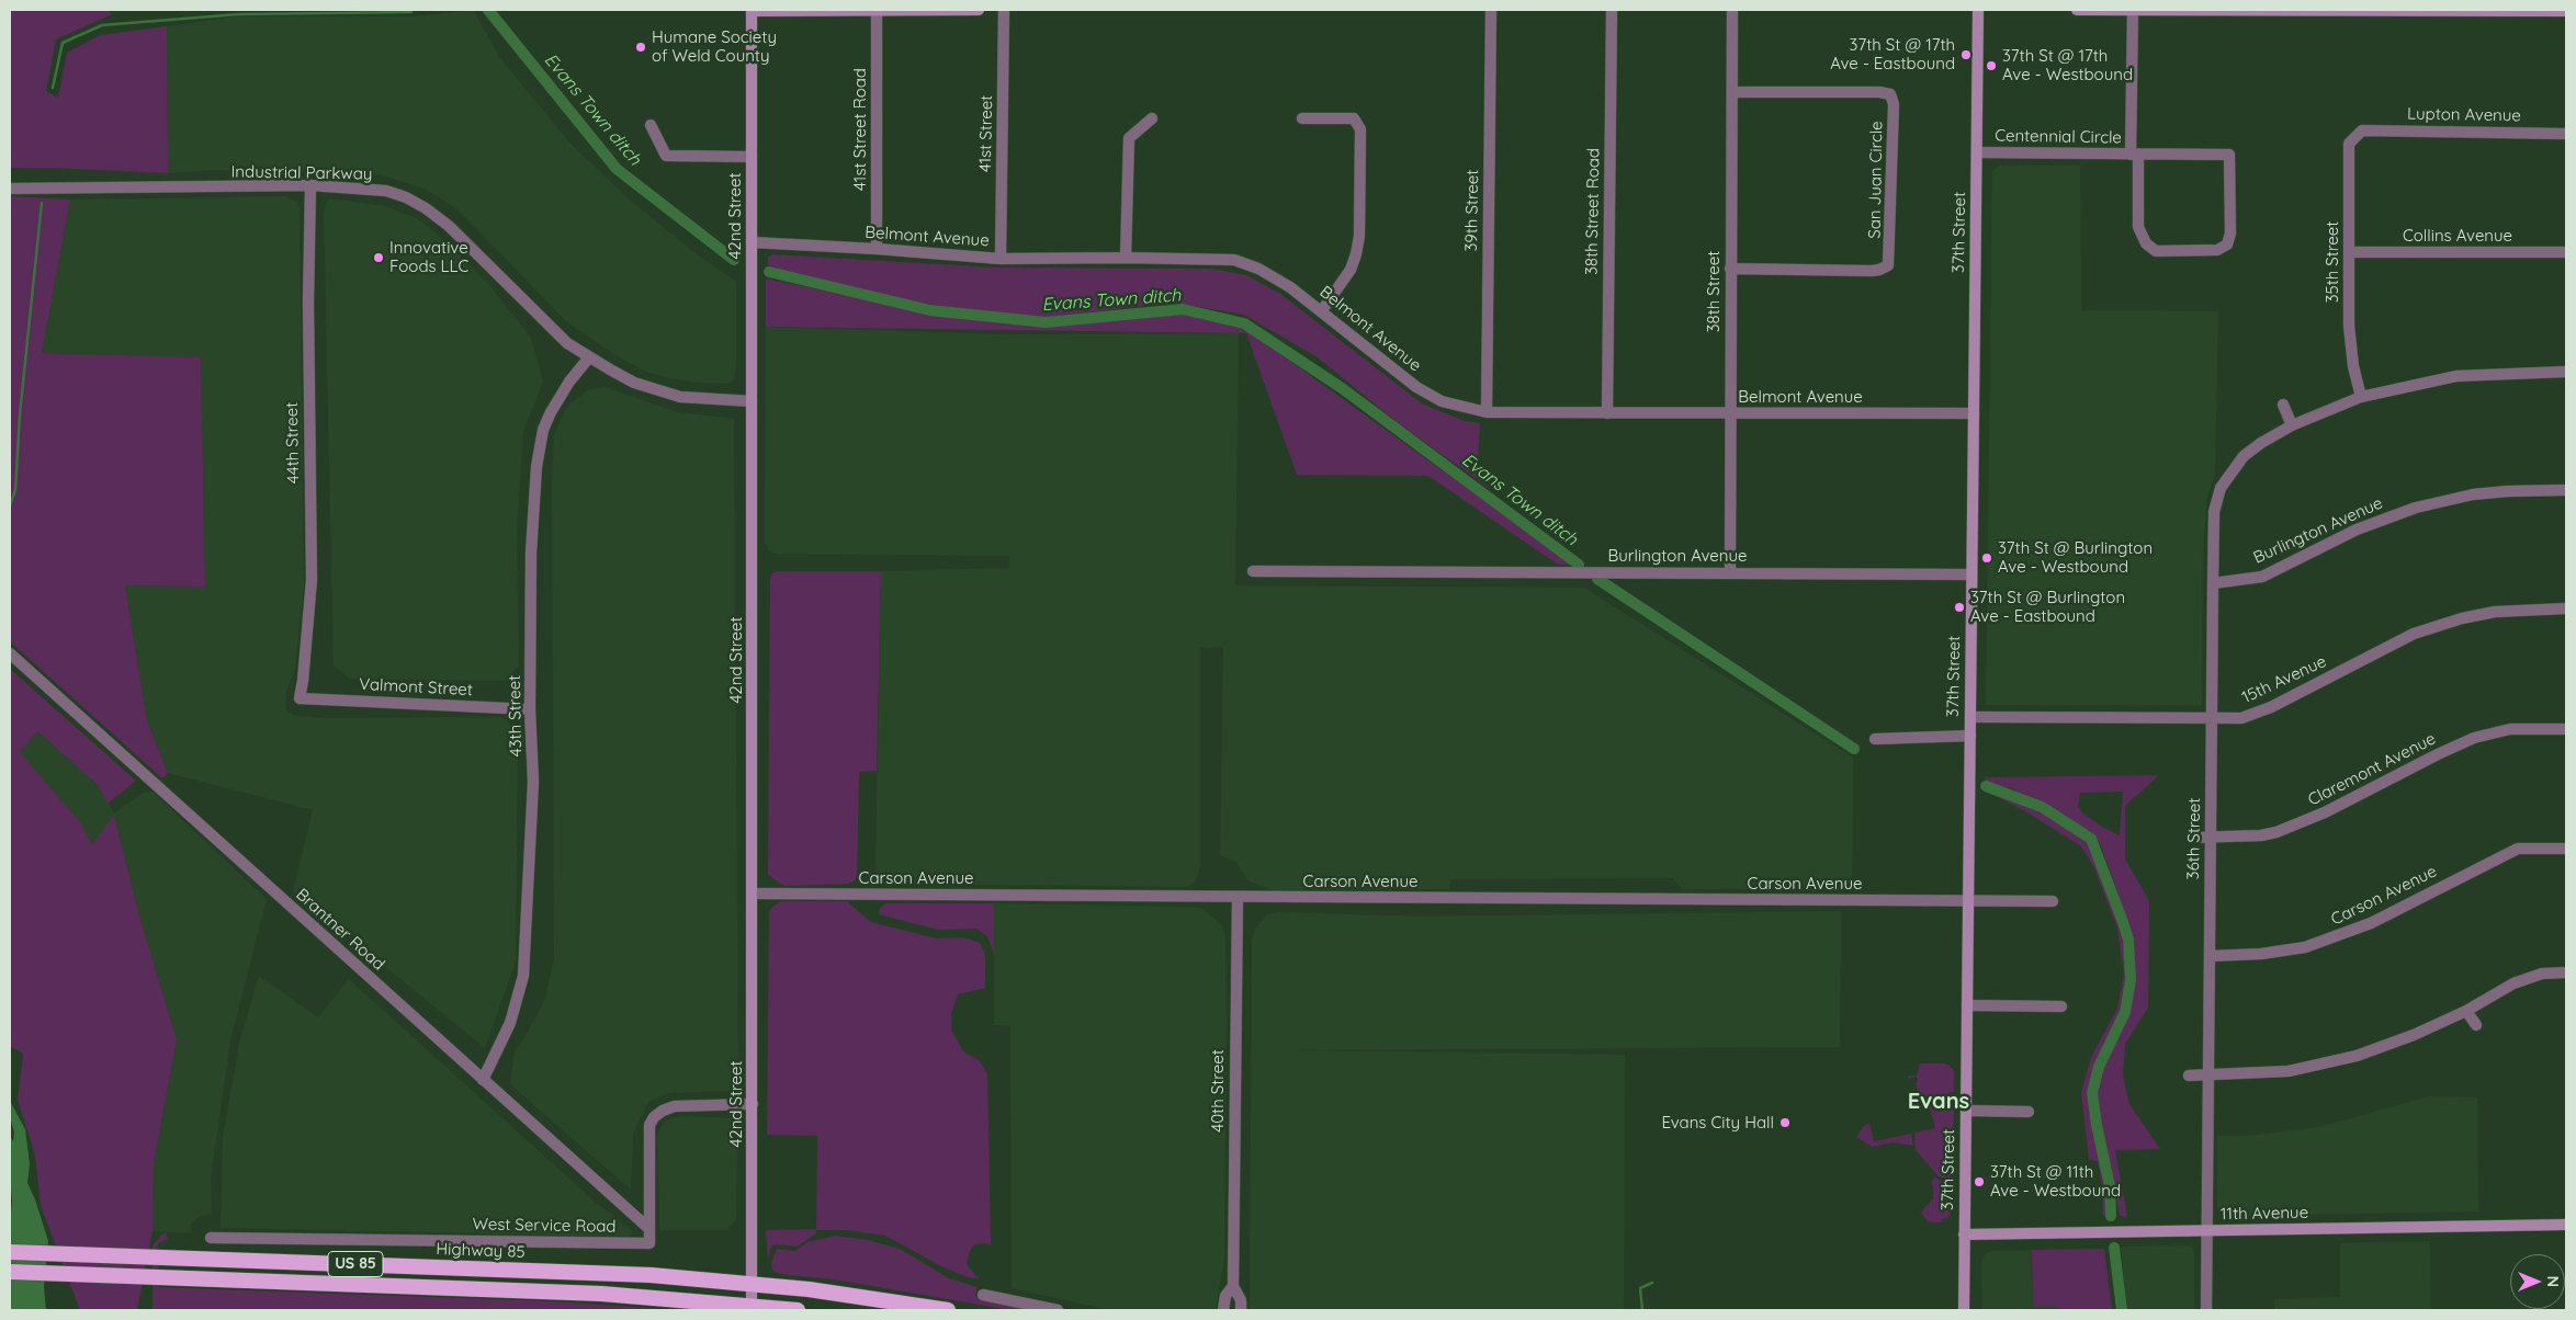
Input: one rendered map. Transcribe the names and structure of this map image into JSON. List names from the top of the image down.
{
  "streets": {
    "highway": ["Highway 85", "US 85"],
    "main road": ["42nd Street", "37th Street", "11th Avenue"],
    "street": [
      "Lupton Avenue",
      "41st Street Road",
      "41st Street",
      "Centennial Circle",
      "Industrial Parkway",
      "San Juan Circle",
      "39th Street",
      "38th Street Road",
      "Collins Avenue",
      "Belmont Avenue",
      "35th Street",
      "38th Street",
      "44th Street",
      "Burlington Avenue",
      "15th Avenue",
      "Valmont Street",
      "43th Street",
      "Claremont Avenue",
      "36th Street",
      "Carson Avenue",
      "Brantner Road",
      "40th Street",
      "West Service Road"
    ]
  },
  "crossings": [
    ["Lupton Avenue", "35th Street"],
    ["41st Street Road", "Belmont Avenue"],
    ["41st Street", "Belmont Avenue"],
    ["Centennial Circle", "37th Street"],
    ["Industrial Parkway", "42nd Street"],
    ["Industrial Parkway", "44th Street"],
    ["Industrial Parkway", "43th Street"],
    ["San Juan Circle", "38th Street"],
    ["39th Street", "Belmont Avenue"],
    ["38th Street Road", "Belmont Avenue"],
    ["42nd Street", "Belmont Avenue"],
    ["42nd Street", "Carson Avenue"],
    ["42nd Street", "Highway 85"],
    ["42nd Street", "US 85"],
    ["37th Street", "Belmont Avenue"],
    ["37th Street", "Burlington Avenue"],
    ["37th Street", "15th Avenue"],
    ["37th Street", "Carson Avenue"],
    ["37th Street", "11th Avenue"],
    ["Collins Avenue", "35th Street"],
    ["Belmont Avenue", "38th Street"],
    ["38th Street", "Burlington Avenue"],
    ["44th Street", "Valmont Street"],
    ["Burlington Avenue", "36th Street"],
    ["15th Avenue", "36th Street"],
    ["Valmont Street", "43th Street"],
    ["43th Street", "Brantner Road"],
    ["Claremont Avenue", "36th Street"],
    ["36th Street", "Carson Avenue"],
    ["36th Street", "11th Avenue"],
    ["Carson Avenue", "40th Street"],
    ["Brantner Road", "West Service Road"]
  ],
  "districts": ["Evans"],
  "water": ["Evans Town ditch"],
  "places": [
    "Humane Society of Weld County",
    "37th St @ 17th Ave - Eastbound",
    "37th St @ 17th Ave - Westbound",
    "Innovative Foods LLC",
    "37th St @ Burlington Ave - Westbound",
    "37th St @ Burlington Ave - Eastbound",
    "Evans City Hall",
    "37th St @ 11th Ave - Westbound"
  ],
  "north": "right"
}
